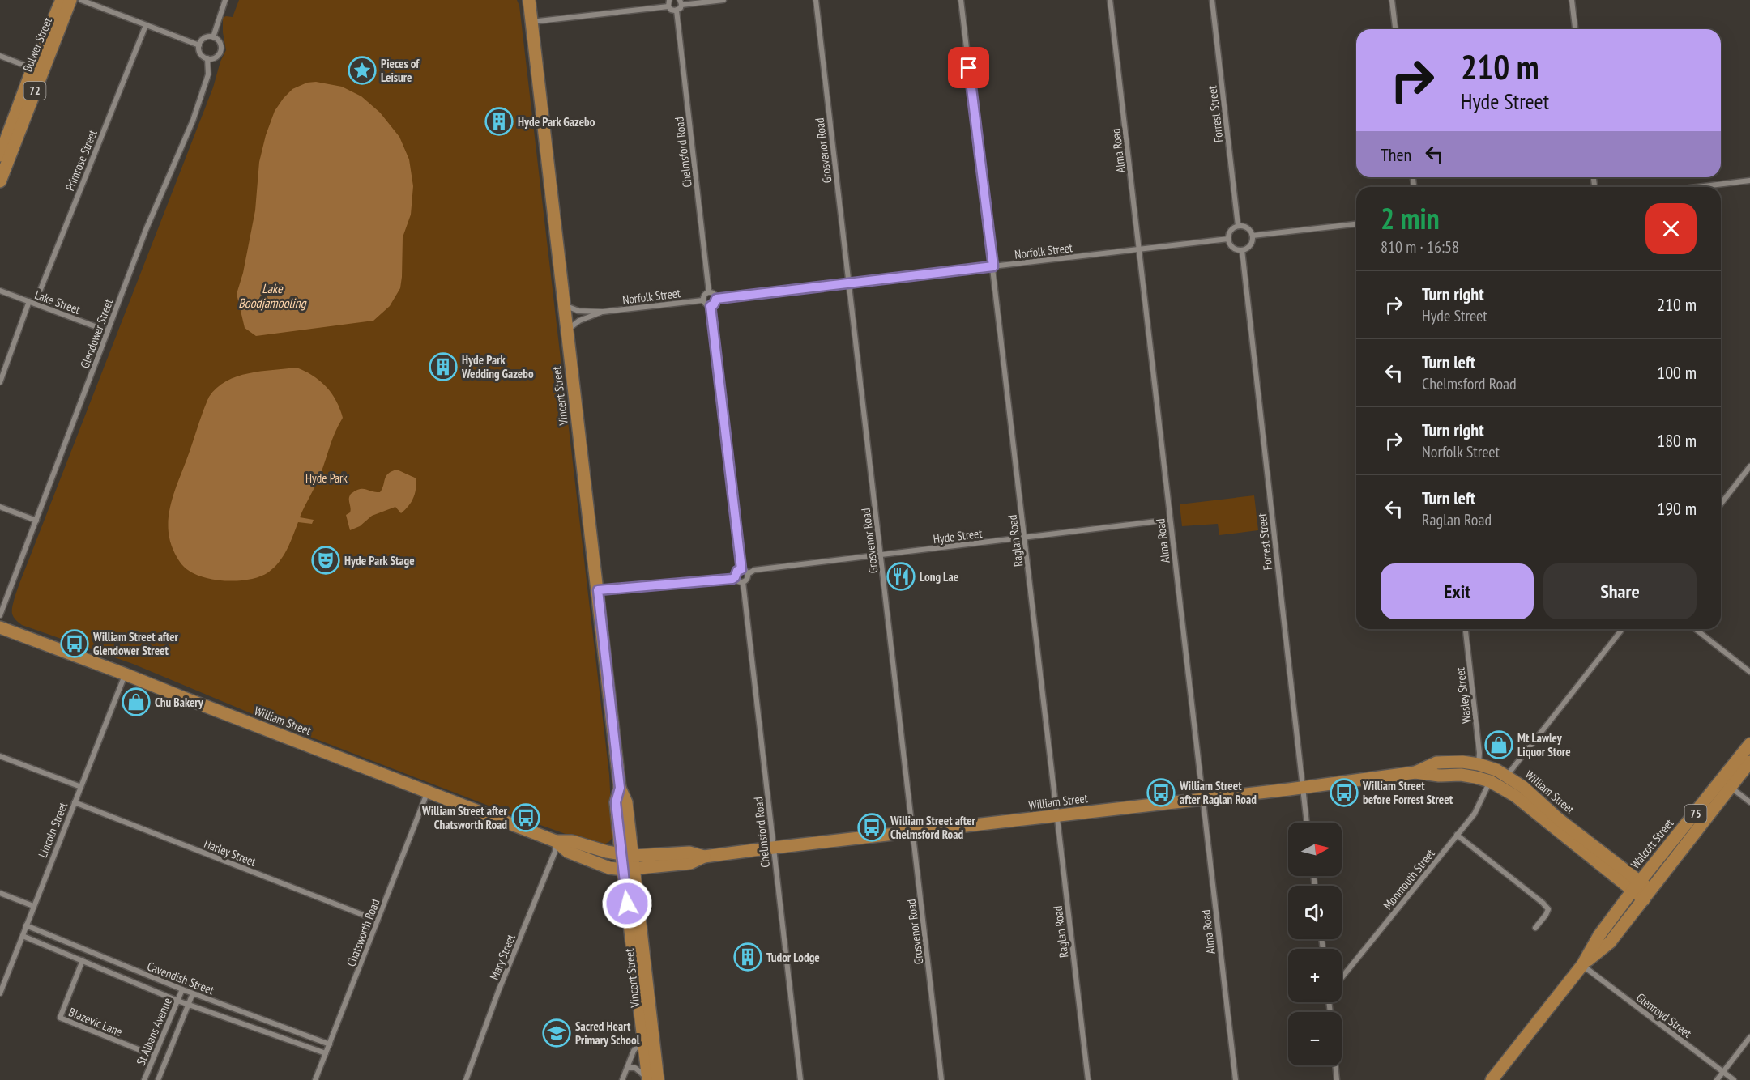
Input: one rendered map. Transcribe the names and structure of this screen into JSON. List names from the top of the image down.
{
  "streets": {
    "main road": [
      "Bulwer Street",
      "72",
      "Vincent Street",
      "William Street",
      "75",
      "Walcott Street"
    ],
    "street": [
      "Forrest Street",
      "Grosvenor Road",
      "Alma Road",
      "Chelmsford Road",
      "Primrose Street",
      "Norfolk Street",
      "Lake Street",
      "Glendower Street",
      "Hyde Street",
      "Raglan Road",
      "Wasley Street",
      "Lincoln Street",
      "Harley Street",
      "Monmouth Street",
      "Chatsworth Road",
      "Mary Street",
      "Cavendish Street",
      "Glenroyd Street",
      "Blazevic Lane",
      "St Albans Avenue"
    ]
  },
  "crossings": [
    ["Forrest Street", "Norfolk Street"],
    ["Forrest Street", "William Street"],
    ["Grosvenor Road", "Norfolk Street"],
    ["Grosvenor Road", "Hyde Street"],
    ["Grosvenor Road", "William Street"],
    ["Alma Road", "Norfolk Street"],
    ["Alma Road", "Hyde Street"],
    ["Alma Road", "William Street"],
    ["Chelmsford Road", "Norfolk Street"],
    ["Chelmsford Road", "Hyde Street"],
    ["Chelmsford Road", "William Street"],
    ["Primrose Street", "Lake Street"],
    ["Norfolk Street", "Vincent Street"],
    ["Norfolk Street", "Raglan Road"],
    ["Lake Street", "Glendower Street"],
    ["Vincent Street", "William Street"],
    ["Hyde Street", "Raglan Road"],
    ["Raglan Road", "William Street"],
    ["Wasley Street", "William Street"],
    ["William Street", "Lincoln Street"],
    ["William Street", "Walcott Street"],
    ["William Street", "Monmouth Street"],
    ["William Street", "Chatsworth Road"],
    ["William Street", "Mary Street"],
    ["Lincoln Street", "Harley Street"],
    ["Lincoln Street", "Cavendish Street"],
    ["Walcott Street", "Glenroyd Street"],
    ["Harley Street", "Chatsworth Road"],
    ["Chatsworth Road", "Cavendish Street"],
    ["Cavendish Street", "Blazevic Lane"],
    ["Cavendish Street", "St Albans Avenue"],
    ["Blazevic Lane", "St Albans Avenue"]
  ],
  "water": ["Lake Boodjamooling"],
  "parks": ["Hyde Park"],
  "places": {
    "place": ["Pieces of Leisure"],
    "building": ["Hyde Park Gazebo", "Hyde Park Wedding Gazebo", "Tudor Lodge"],
    "theatre": ["Hyde Park Stage"],
    "restaurant": ["Long Lae"],
    "bus stop": [
      "William Street after Glendower Street",
      "William Street after Raglan Road",
      "William Street before Forrest Street",
      "William Street after Chatsworth Road",
      "William Street after Chelmsford Road"
    ],
    "shop": ["Chu Bakery", "Mt Lawley Liquor Store"],
    "school or university": ["Sacred Heart Primary School"]
  },
  "north": "right",
  "page": {
    "turn": ["210 m", "Hyde Street"],
    "then": "Then",
    "heading": ["2 min", "810 m · 16:58"],
    "list": [
      {
        "name": "Turn right",
        "note": "Hyde Street",
        "value": "210 m"
      },
      {
        "name": "Turn left",
        "note": "Chelmsford Road",
        "value": "100 m"
      },
      {
        "name": "Turn right",
        "note": "Norfolk Street",
        "value": "180 m"
      },
      {
        "name": "Turn left",
        "note": "Raglan Road",
        "value": "190 m"
      }
    ],
    "buttons": ["Exit", "Share"],
    "map_buttons": ["+", "−"]
  }
}
